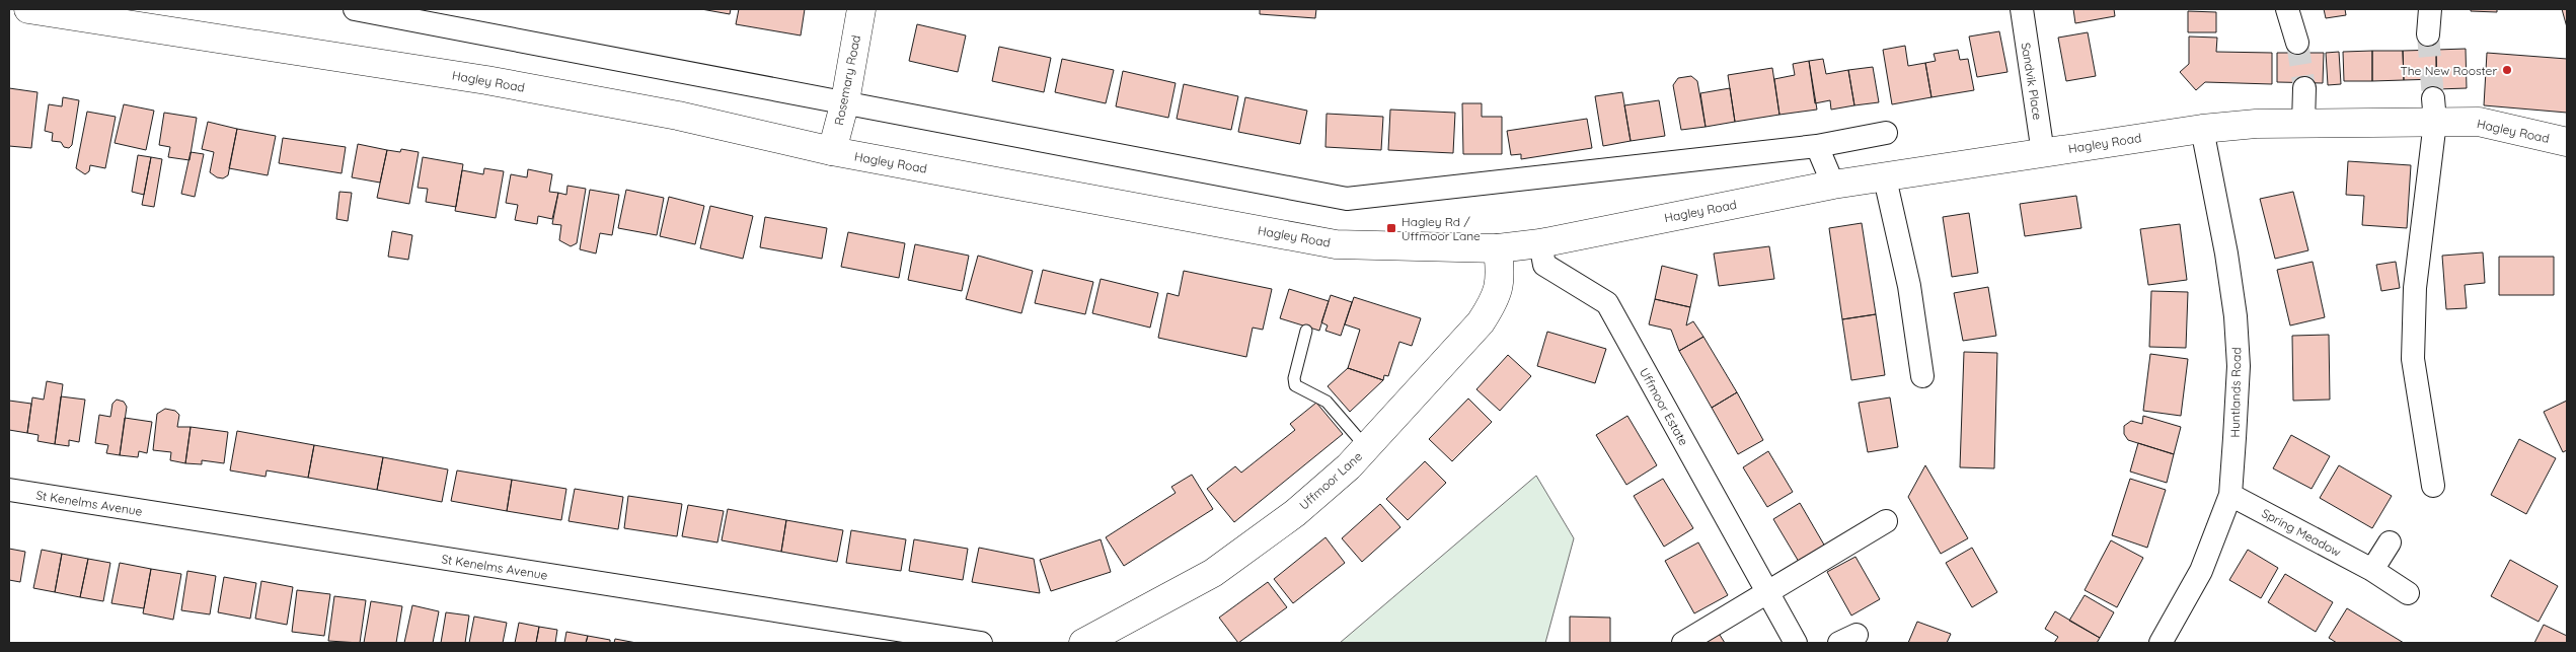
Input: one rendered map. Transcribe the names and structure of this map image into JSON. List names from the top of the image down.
{
  "streets": {
    "main road": ["Rosemary Road", "Hagley Road", "Uffmoor Lane"],
    "street": [
      "Sandvik Place",
      "Huntlands Road",
      "Uffmoor Estate",
      "St Kenelms Avenue",
      "Spring Meadow"
    ]
  },
  "crossings": [
    ["Rosemary Road", "Hagley Road"],
    ["Hagley Road", "Sandvik Place"],
    ["Hagley Road", "Huntlands Road"],
    ["Hagley Road", "Uffmoor Estate"],
    ["Hagley Road", "Uffmoor Lane"],
    ["Huntlands Road", "Spring Meadow"]
  ],
  "places": {
    "other": ["The New Rooster"],
    "transit": ["Hagley Rd / Uffmoor Lane"]
  }
}
